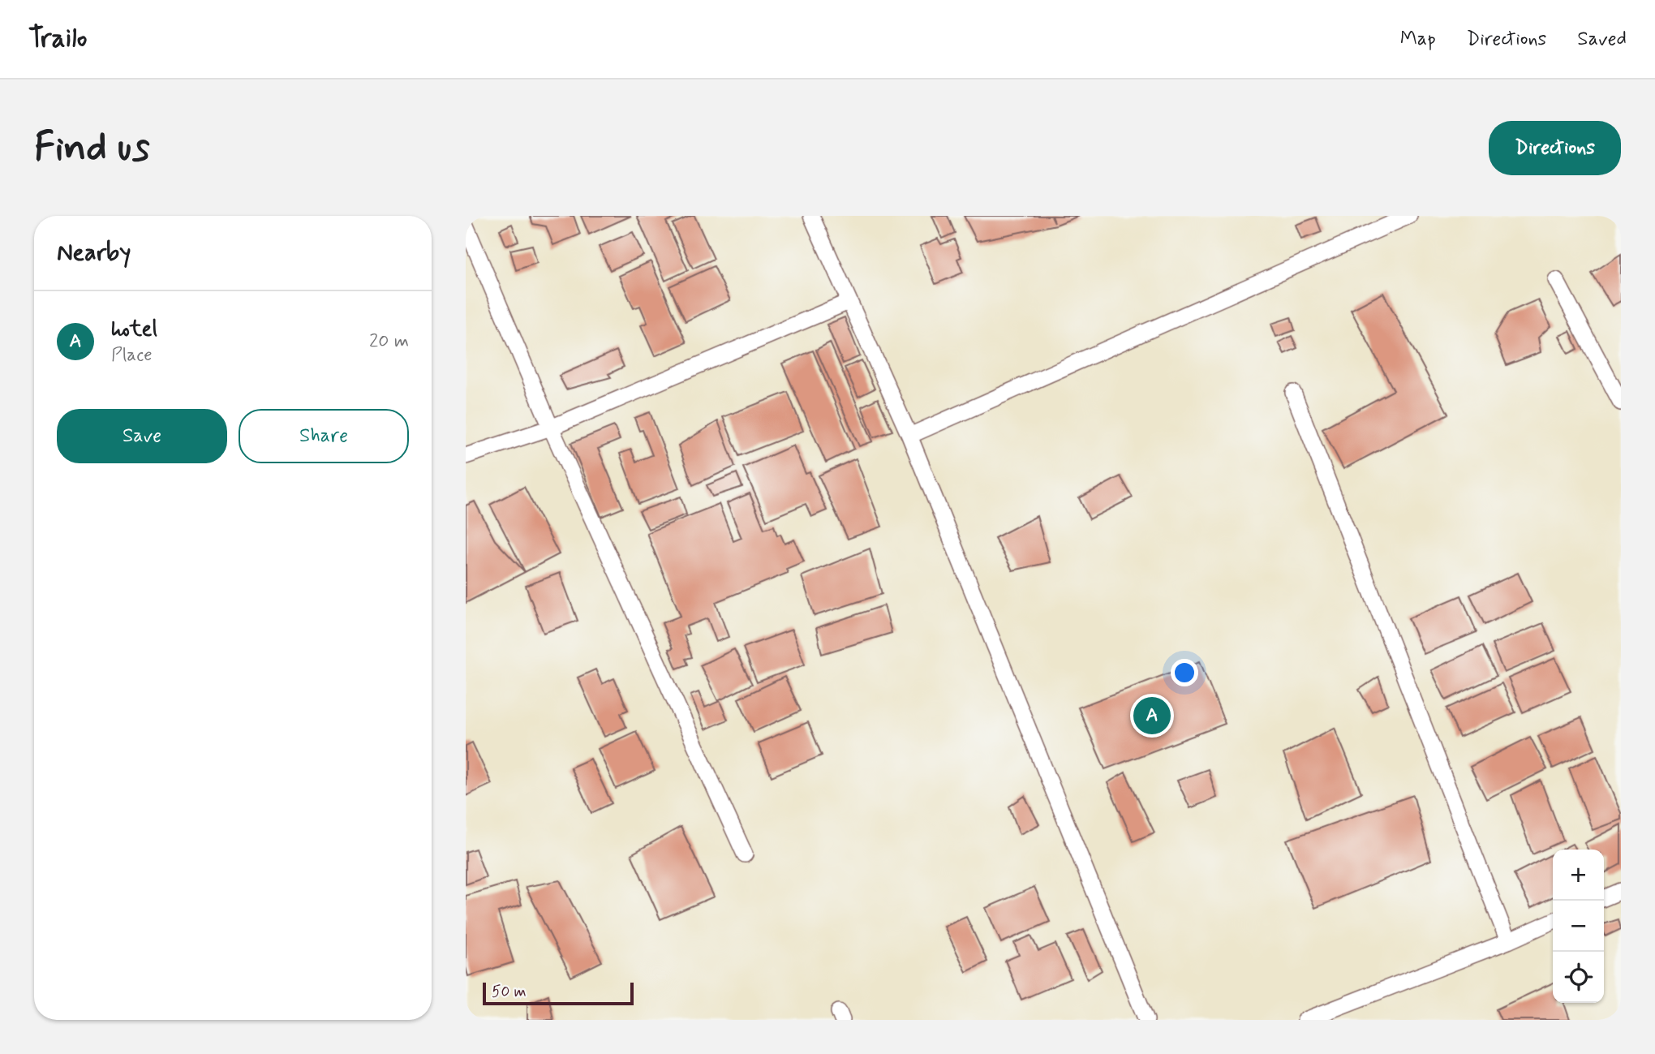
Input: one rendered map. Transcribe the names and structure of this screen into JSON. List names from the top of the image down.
{
  "scale_bar": "50 m",
  "page": {
    "header": "Trailo",
    "nav": ["Map", "Directions", "Saved"],
    "buttons": [
      "Directions",
      ["Save", "Share"]
    ],
    "title": "Find us",
    "heading": "Nearby",
    "list": [
      {
        "mark": "A",
        "name": "hotel",
        "note": "Place",
        "value": "20 m"
      }
    ],
    "pins": "A",
    "map_buttons": ["+", "−"],
    "scale": "50 m"
  }
}
